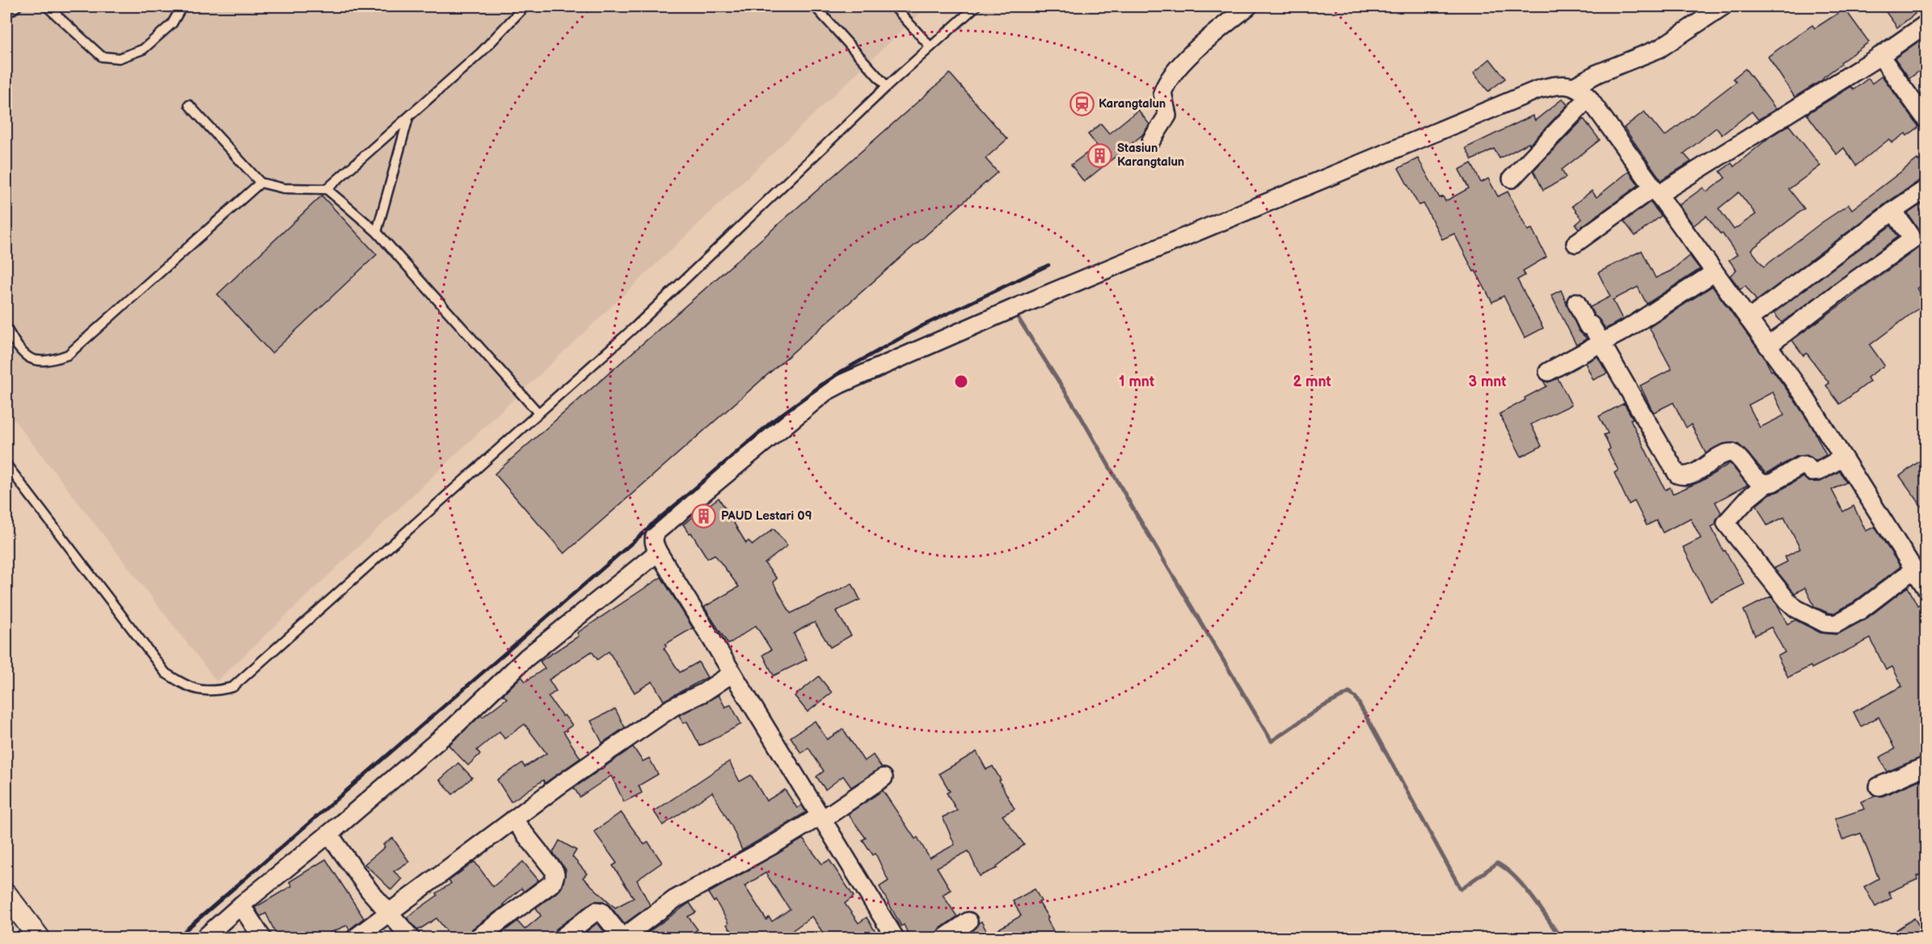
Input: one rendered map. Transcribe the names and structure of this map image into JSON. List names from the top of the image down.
{
  "places": {
    "station": ["Karangtalun"],
    "building": ["Stasiun Karangtalun", "PAUD Lestari 09"]
  },
  "rings": ["1 mnt", "2 mnt", "3 mnt"]
}
